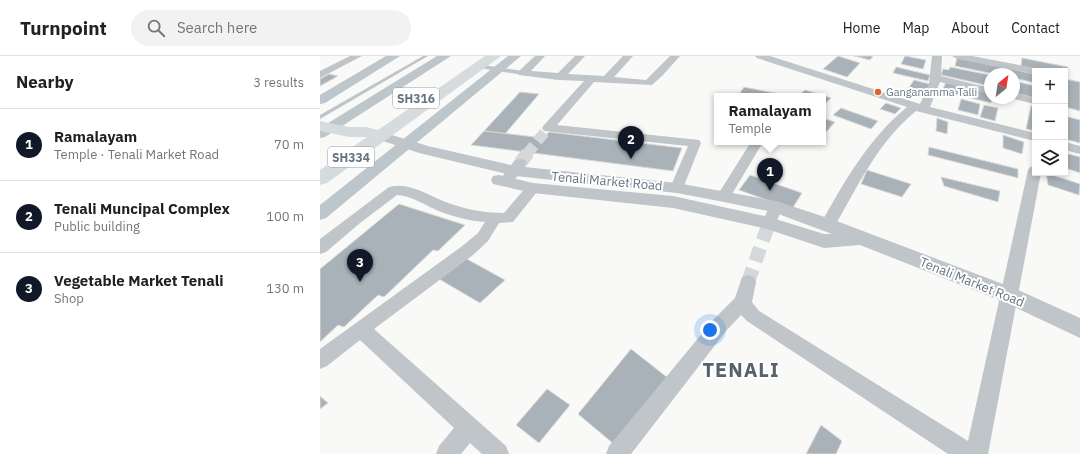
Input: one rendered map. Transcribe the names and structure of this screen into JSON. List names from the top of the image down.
{
  "streets": {
    "main road": ["SH316", "SH334"],
    "street": ["Tenali Market Road"]
  },
  "crossings": [
    ["SH316", "SH334"],
    ["SH316", "Tenali Market Road"],
    ["SH334", "Tenali Market Road"]
  ],
  "districts": ["TENALI"],
  "places": ["Ganganamma Talli"],
  "north": "top right",
  "page": {
    "header": "Turnpoint",
    "search": "Search here",
    "nav": [
      "Home",
      "Map",
      "About",
      "Contact"
    ],
    "heading": ["Nearby", "3 results"],
    "map_buttons": ["+", "−"],
    "popup": ["Ramalayam", "Temple"],
    "list": [
      {
        "mark": "1",
        "name": "Ramalayam",
        "note": "Temple · Tenali Market Road",
        "value": "70 m"
      },
      {
        "mark": "2",
        "name": "Tenali Muncipal Complex",
        "note": "Public building",
        "value": "100 m"
      },
      {
        "mark": "3",
        "name": "Vegetable Market Tenali",
        "note": "Shop",
        "value": "130 m"
      }
    ],
    "pins": ["2", "1", "3"]
  }
}
